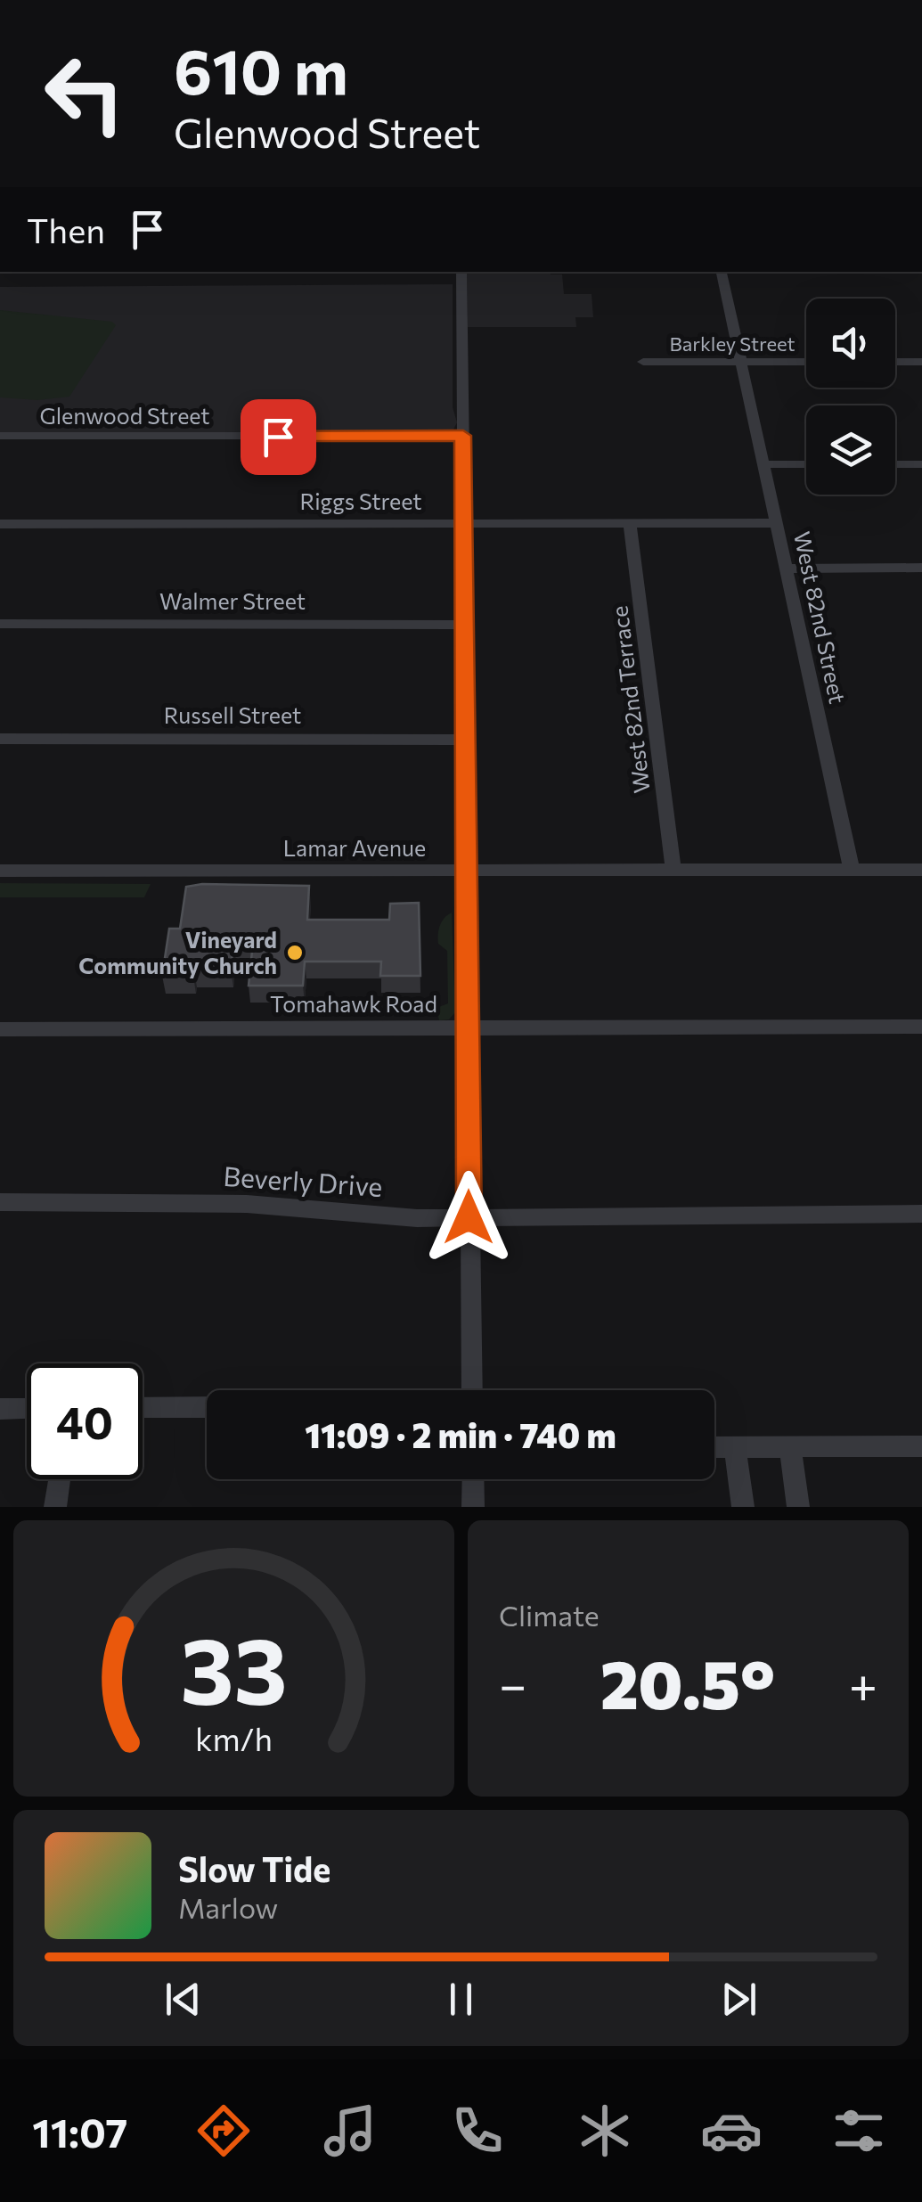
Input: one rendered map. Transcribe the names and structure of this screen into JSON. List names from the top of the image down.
{
  "streets": {
    "street": [
      "Barkley Street",
      "Glenwood Street",
      "Riggs Street",
      "Walmer Street",
      "West 82nd Street",
      "West 82nd Terrace",
      "Russell Street",
      "Lamar Avenue",
      "Tomahawk Road",
      "Beverly Drive"
    ]
  },
  "crossings": [
    ["Barkley Street", "West 82nd Street"],
    ["Riggs Street", "West 82nd Street"],
    ["Riggs Street", "West 82nd Terrace"],
    ["West 82nd Street", "Lamar Avenue"],
    ["West 82nd Terrace", "Lamar Avenue"]
  ],
  "places": ["Vineyard Community Church"],
  "page": {
    "turn": ["610 m", "Glenwood Street"],
    "then": "Then",
    "limit": "40",
    "trip": "11:09 · 2 min · 740 m",
    "tile": "Climate",
    "heat": ["−", "20.5°", "+"],
    "song": ["Slow Tide", "Marlow"],
    "tabs": "11:07",
    "gauge": ["33", "km/h"]
  }
}
